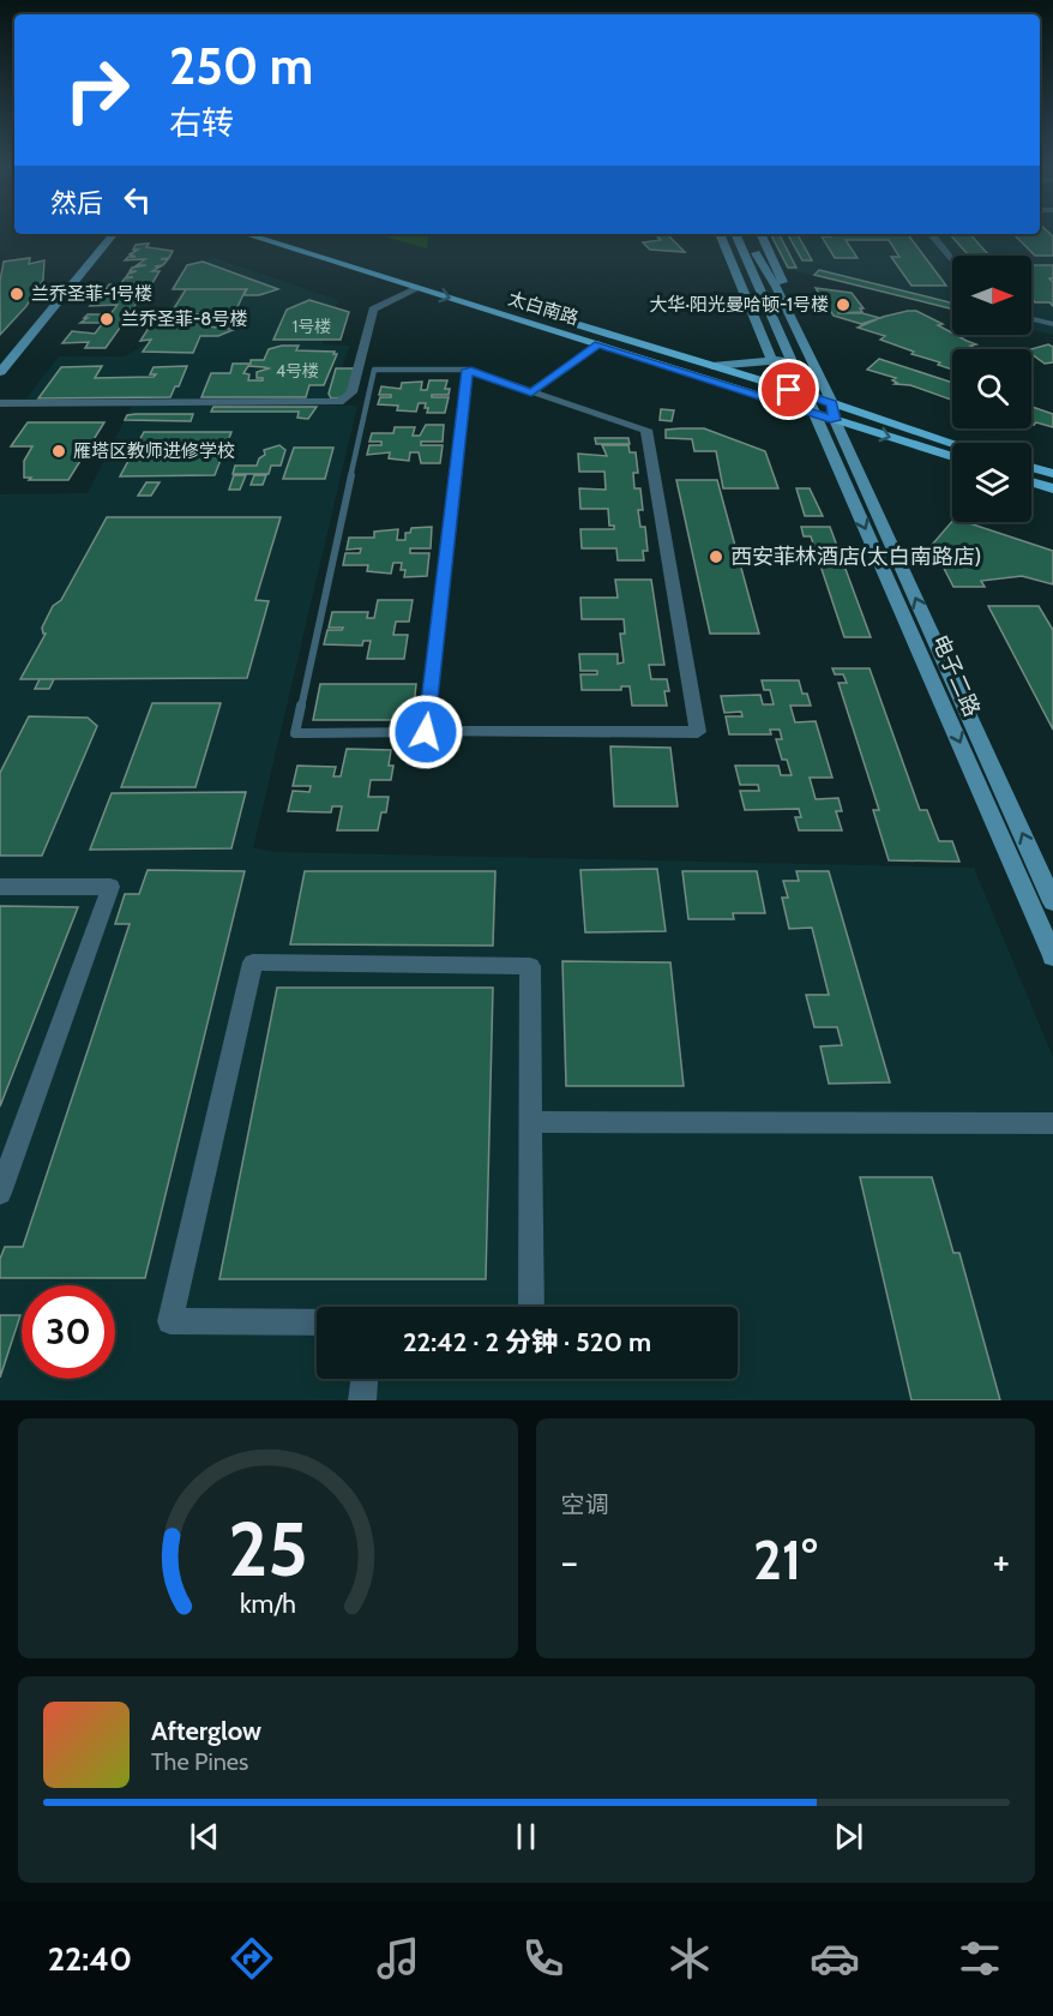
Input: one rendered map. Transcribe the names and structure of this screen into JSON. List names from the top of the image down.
{
  "streets": {
    "main road": ["太白南路", "电子二路"]
  },
  "crossings": [
    ["太白南路", "电子二路"]
  ],
  "places": [
    "兰乔圣菲-1号楼",
    "大华·阳光曼哈顿-1号楼",
    "兰乔圣菲-8号楼",
    "雁塔区教师进修学校",
    "西安菲林酒店(太白南路店)"
  ],
  "house_numbers": ["1号楼", "4号楼"],
  "north": "right",
  "page": {
    "turn": ["250 m", "右转"],
    "then": "然后",
    "limit": "30",
    "trip": "22:42 · 2 分钟 · 520 m",
    "tile": "空调",
    "heat": ["−", "21°", "+"],
    "song": ["Afterglow", "The Pines"],
    "tabs": "22:40",
    "gauge": ["25", "km/h"]
  }
}
